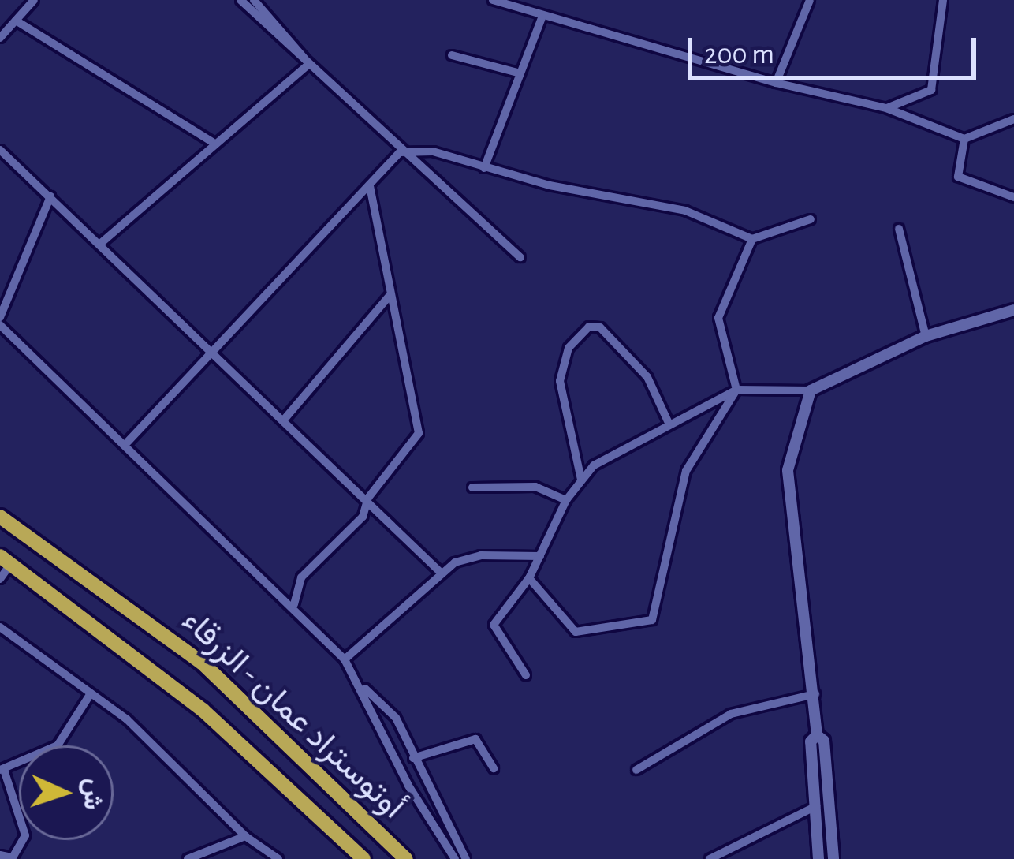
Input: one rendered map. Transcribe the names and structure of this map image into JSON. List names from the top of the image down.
{
  "streets": {
    "highway": ["أوتوستراد عمان - الزرقاء"]
  },
  "scale_bar": "200 m",
  "north": "right"
}
